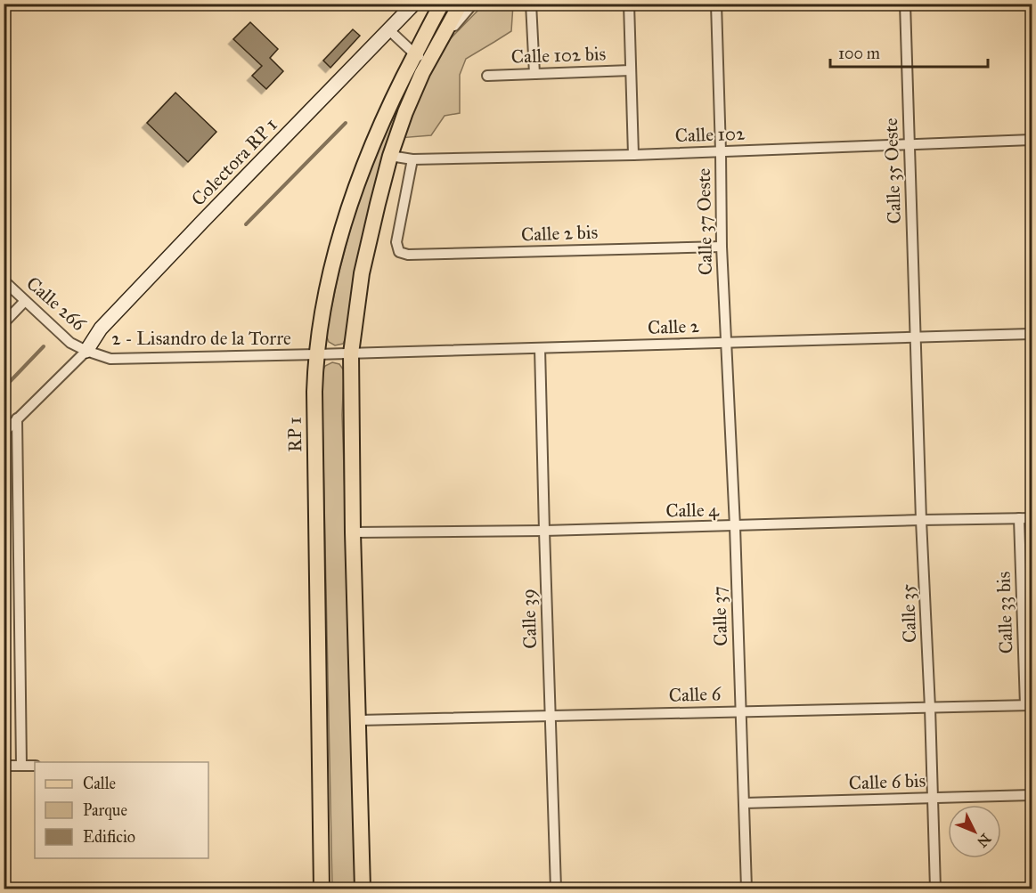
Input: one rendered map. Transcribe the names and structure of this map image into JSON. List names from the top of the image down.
{
  "streets": {
    "main road": ["Colectora RP 1", "RP 1"],
    "street": [
      "Calle 102 bis",
      "Calle 102",
      "Calle 35 Oeste",
      "Calle 37 Oeste",
      "Calle 2 bis",
      "Calle 266",
      "Calle 2",
      "2 - Lisandro de la Torre",
      "Calle 4",
      "Calle 33 bis",
      "Calle 35",
      "Calle 37",
      "Calle 39",
      "Calle 6",
      "Calle 6 bis"
    ]
  },
  "crossings": [
    ["Calle 102", "Calle 35 Oeste"],
    ["Calle 102", "Calle 37 Oeste"],
    ["Calle 102", "Calle 2 bis"],
    ["Colectora RP 1", "Calle 266"],
    ["Colectora RP 1", "2 - Lisandro de la Torre"],
    ["Calle 35 Oeste", "Calle 2"],
    ["Calle 35 Oeste", "Calle 35"],
    ["Calle 37 Oeste", "Calle 2 bis"],
    ["Calle 37 Oeste", "Calle 2"],
    ["Calle 37 Oeste", "Calle 37"],
    ["Calle 266", "2 - Lisandro de la Torre"],
    ["Calle 2", "2 - Lisandro de la Torre"],
    ["Calle 2", "RP 1"],
    ["Calle 2", "Calle 35"],
    ["Calle 2", "Calle 37"],
    ["Calle 2", "Calle 39"],
    ["2 - Lisandro de la Torre", "RP 1"],
    ["Calle 4", "Calle 33 bis"],
    ["Calle 4", "Calle 35"],
    ["Calle 4", "Calle 37"],
    ["Calle 4", "Calle 39"],
    ["Calle 33 bis", "Calle 6"],
    ["Calle 35", "Calle 6"],
    ["Calle 35", "Calle 6 bis"],
    ["Calle 37", "Calle 6"],
    ["Calle 37", "Calle 6 bis"],
    ["Calle 39", "Calle 6"]
  ],
  "legend": ["Calle", "Parque", "Edificio"],
  "scale_bar": "100 m",
  "north": "bottom right"
}
